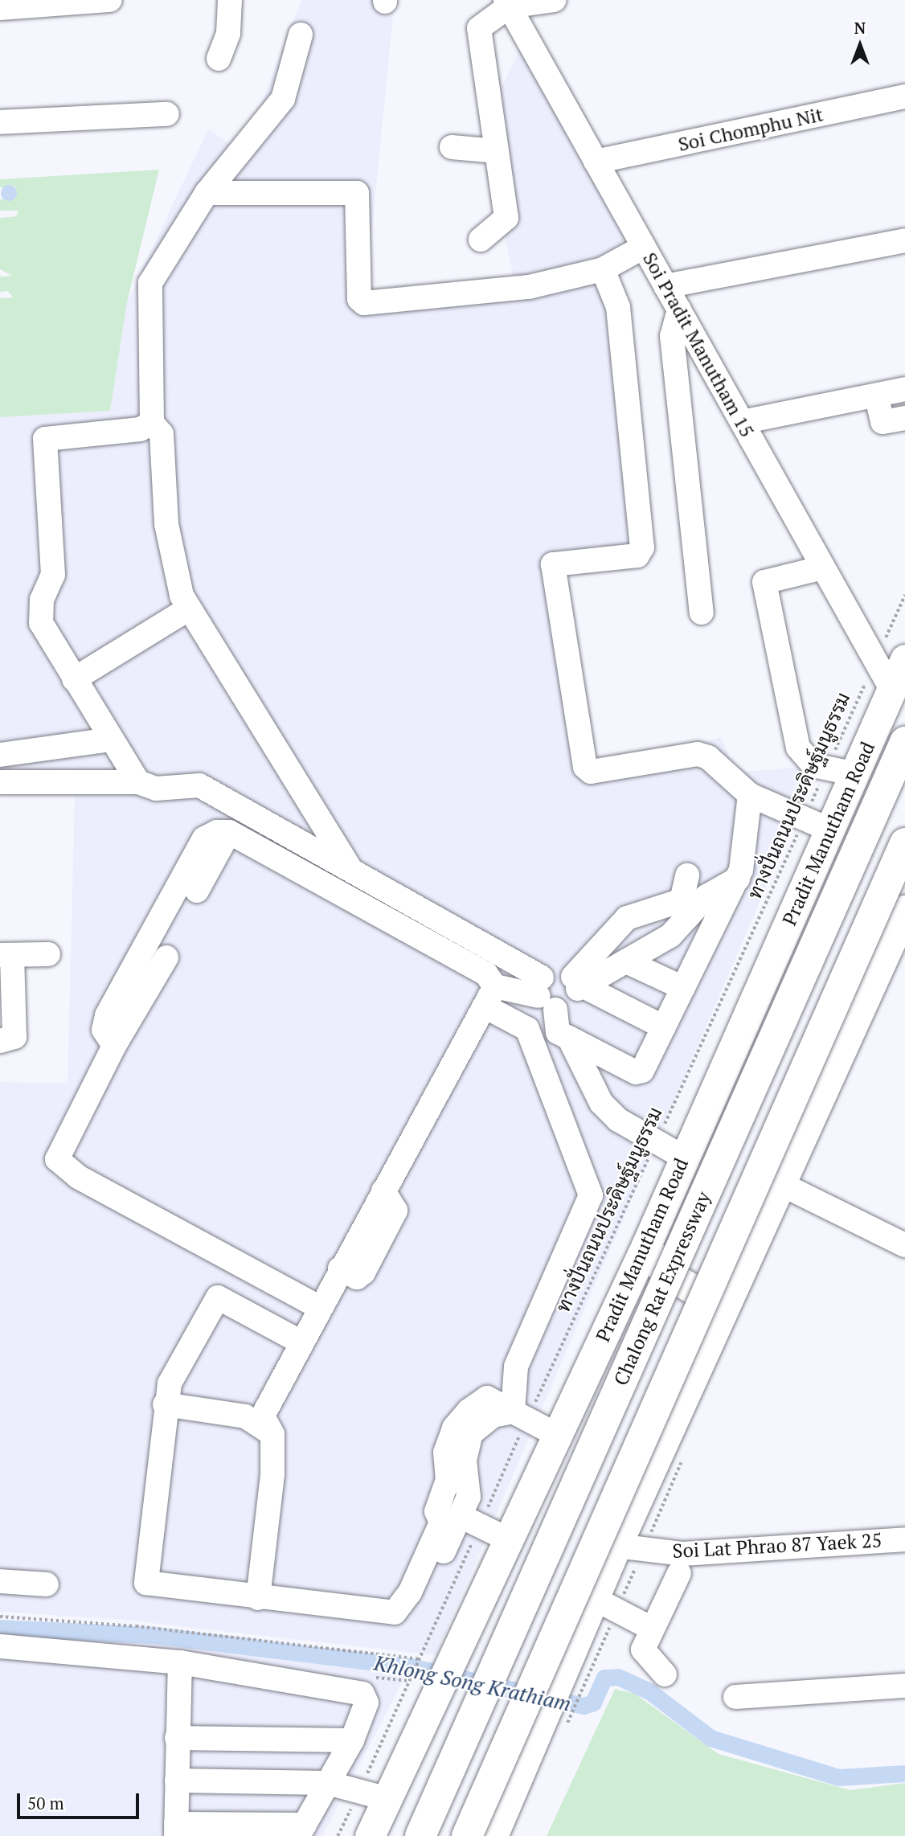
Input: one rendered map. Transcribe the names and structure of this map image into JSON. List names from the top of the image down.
{
  "streets": {
    "highway": ["Chalong Rat Expressway"],
    "main road": ["Pradit Manutham Road"],
    "street": ["Soi Chomphu Nit", "Soi Pradit Manutham 15", "Soi Lat Phrao 87 Yaek 25"],
    "path": ["ทางปั่นถนนประดิษฐ์มนูธรรม"]
  },
  "crossings": [
    ["Soi Chomphu Nit", "Soi Pradit Manutham 15"],
    ["Soi Pradit Manutham 15", "ทางปั่นถนนประดิษฐ์มนูธรรม"],
    ["Soi Pradit Manutham 15", "Pradit Manutham Road"]
  ],
  "water": ["Khlong Song Krathiam"],
  "scale_bar": "50 m",
  "north": "top"
}
